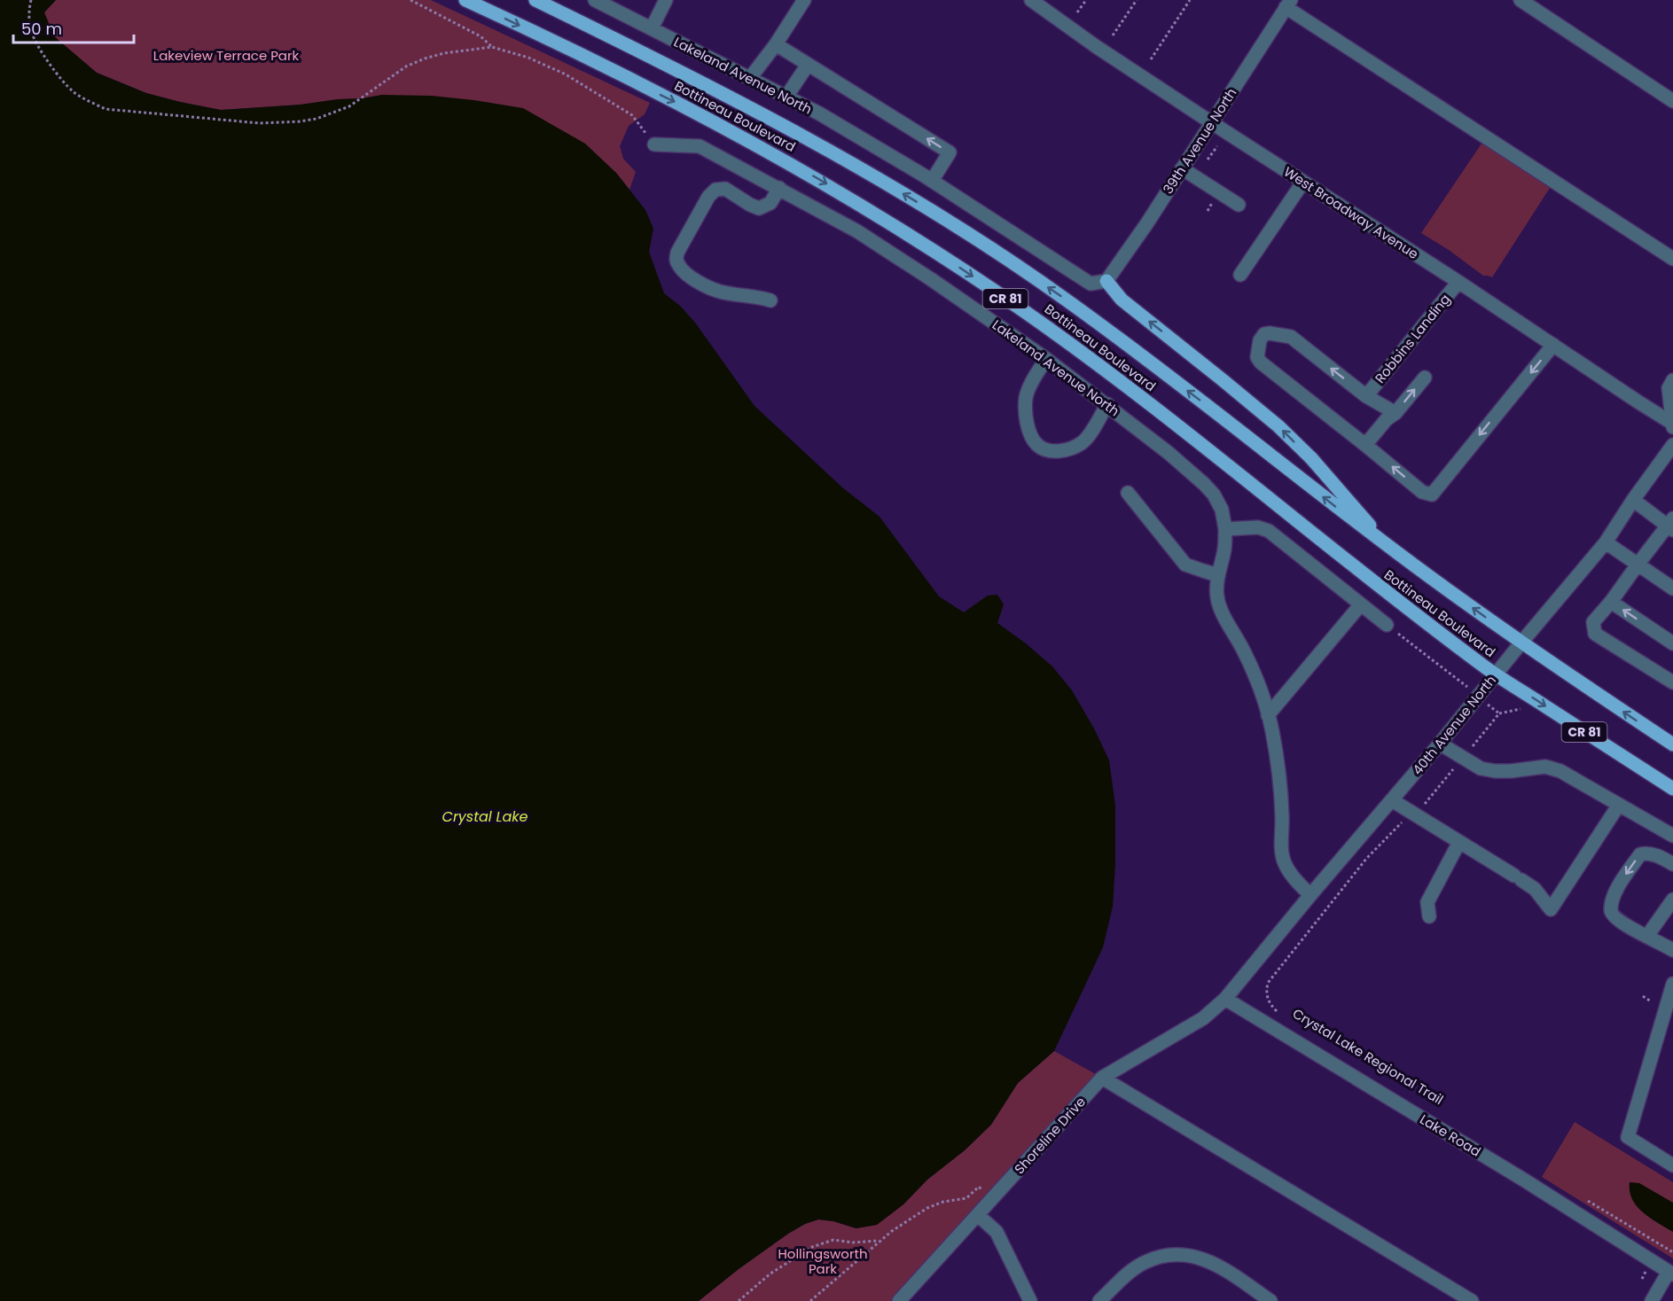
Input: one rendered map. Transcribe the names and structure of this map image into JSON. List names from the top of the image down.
{
  "streets": {
    "main road": ["Bottineau Boulevard", "CR 81"],
    "street": [
      "Lakeland Avenue North",
      "39th Avenue North",
      "West Broadway Avenue",
      "Robbins Landing",
      "40th Avenue North",
      "Shoreline Drive",
      "Lake Road"
    ],
    "path": ["Crystal Lake Regional Trail"]
  },
  "crossings": [
    ["Lakeland Avenue North", "39th Avenue North"],
    ["Lakeland Avenue North", "40th Avenue North"],
    ["Bottineau Boulevard", "40th Avenue North"],
    ["39th Avenue North", "West Broadway Avenue"],
    ["West Broadway Avenue", "Robbins Landing"],
    ["40th Avenue North", "Shoreline Drive"],
    ["40th Avenue North", "Lake Road"],
    ["Shoreline Drive", "Lake Road"]
  ],
  "water": ["Crystal Lake"],
  "parks": ["Lakeview Terrace Park", "Hollingsworth Park"],
  "scale_bar": "50 m"
}
